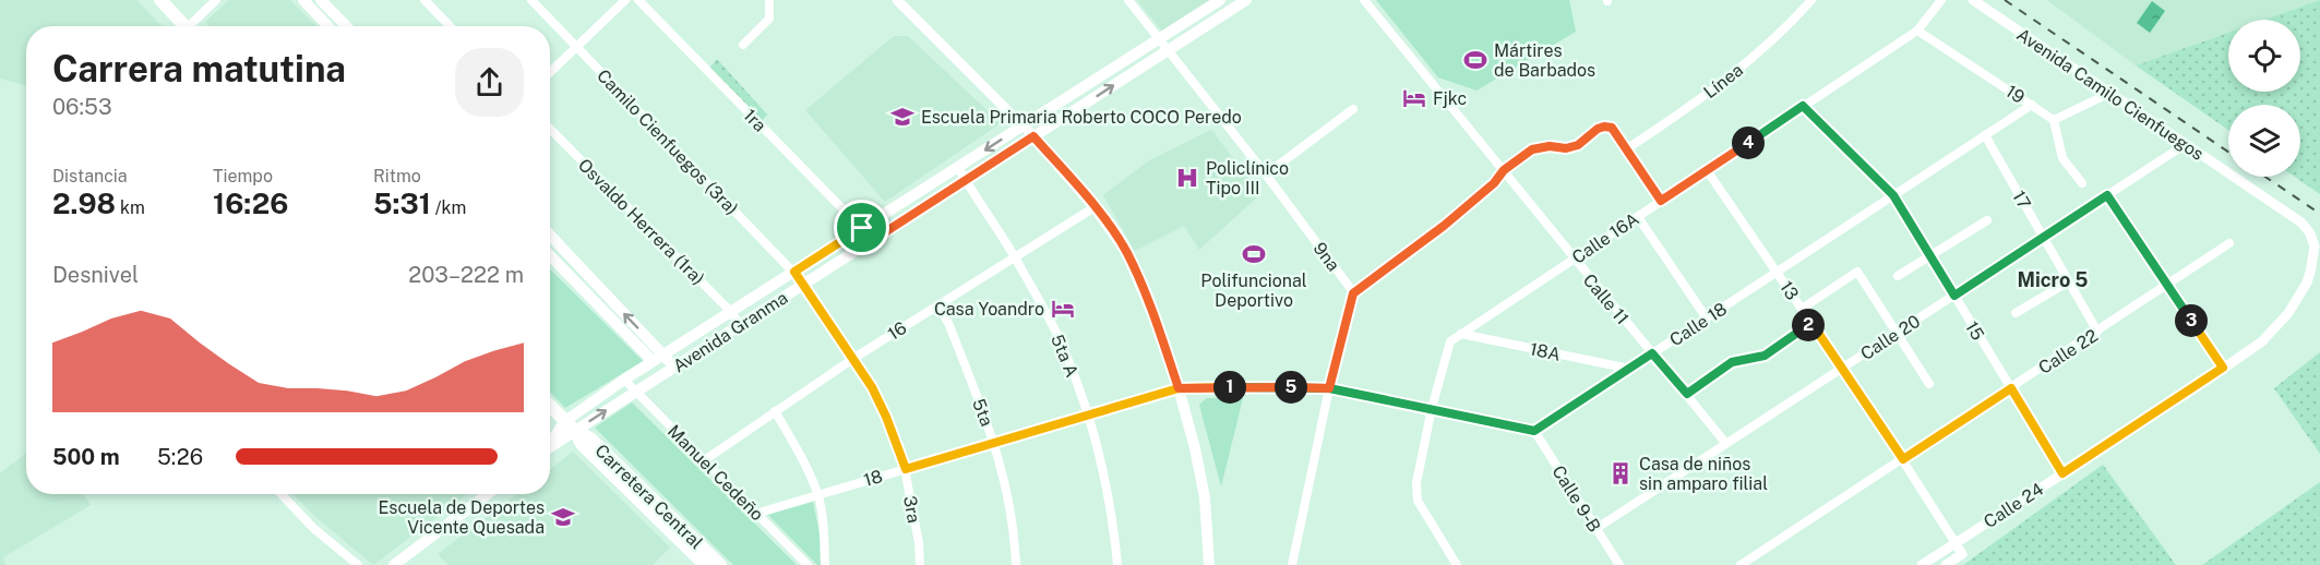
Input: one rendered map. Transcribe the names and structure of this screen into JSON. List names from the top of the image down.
{
  "streets": {
    "highway": ["Carretera Central"],
    "main road": ["Avenida Granma"],
    "street": [
      "Línea",
      "19",
      "Avenida Camilo Cienfuegos",
      "1ra",
      "Camilo Cienfuegos (3ra)",
      "17",
      "Osvaldo Herrera (1ra)",
      "Calle 16A",
      "9na",
      "13",
      "Calle 11",
      "Calle 18",
      "16",
      "15",
      "Calle 20",
      "18A",
      "Calle 22",
      "5ta A",
      "5ta",
      "Manuel Cedeño",
      "18",
      "Calle 9-B",
      "Calle 24",
      "3ra"
    ]
  },
  "crossings": [
    ["19", "Calle 16A"],
    ["19", "Calle 18"],
    ["Avenida Camilo Cienfuegos", "Calle 20"],
    ["Avenida Camilo Cienfuegos", "Calle 24"],
    ["1ra", "Avenida Granma"],
    ["Camilo Cienfuegos (3ra)", "Avenida Granma"],
    ["Camilo Cienfuegos (3ra)", "3ra"],
    ["17", "Calle 18"],
    ["17", "Calle 20"],
    ["17", "Calle 22"],
    ["Osvaldo Herrera (1ra)", "Avenida Granma"],
    ["Calle 16A", "13"],
    ["Calle 16A", "Calle 11"],
    ["Calle 16A", "15"],
    ["Calle 16A", "18A"],
    ["9na", "Avenida Granma"],
    ["13", "Calle 18"],
    ["13", "Calle 20"],
    ["13", "Calle 22"],
    ["13", "Calle 24"],
    ["Calle 11", "Calle 18"],
    ["Calle 11", "Calle 20"],
    ["Calle 18", "15"],
    ["Calle 18", "18A"],
    ["Calle 18", "Calle 9-B"],
    ["16", "5ta A"],
    ["16", "5ta"],
    ["16", "Manuel Cedeño"],
    ["16", "3ra"],
    ["15", "Calle 20"],
    ["15", "Calle 22"],
    ["15", "Calle 24"],
    ["Avenida Granma", "5ta A"],
    ["Avenida Granma", "Manuel Cedeño"],
    ["Avenida Granma", "Carretera Central"],
    ["Avenida Granma", "3ra"],
    ["Calle 20", "Calle 9-B"],
    ["5ta A", "18"],
    ["5ta", "18"],
    ["Manuel Cedeño", "18"],
    ["18", "3ra"]
  ],
  "districts": ["Micro 5"],
  "places": {
    "sports": ["Mártires de Barbados", "Polifuncional Deportivo"],
    "hotel": ["Fjkc", "Casa Yoandro"],
    "school or university": ["Escuela Primaria Roberto COCO Peredo", "Escuela de Deportes Vicente Quesada"],
    "hospital": ["Policlínico Tipo III"],
    "building": ["Casa de niños sin amparo filial"]
  },
  "page": {
    "heading": ["Carrera matutina", "06:53"],
    "pins": [
      "4",
      "3",
      "2",
      "1",
      "5"
    ],
    "stats": [
      ["Distancia", "2.98 km"],
      ["Tiempo", "16:26"],
      ["Ritmo", "5:31 /km"]
    ],
    "chart": ["Desnivel", "203–222 m"],
    "list": [
      {
        "name": "500 m",
        "note": "5:26"
      }
    ]
  }
}
